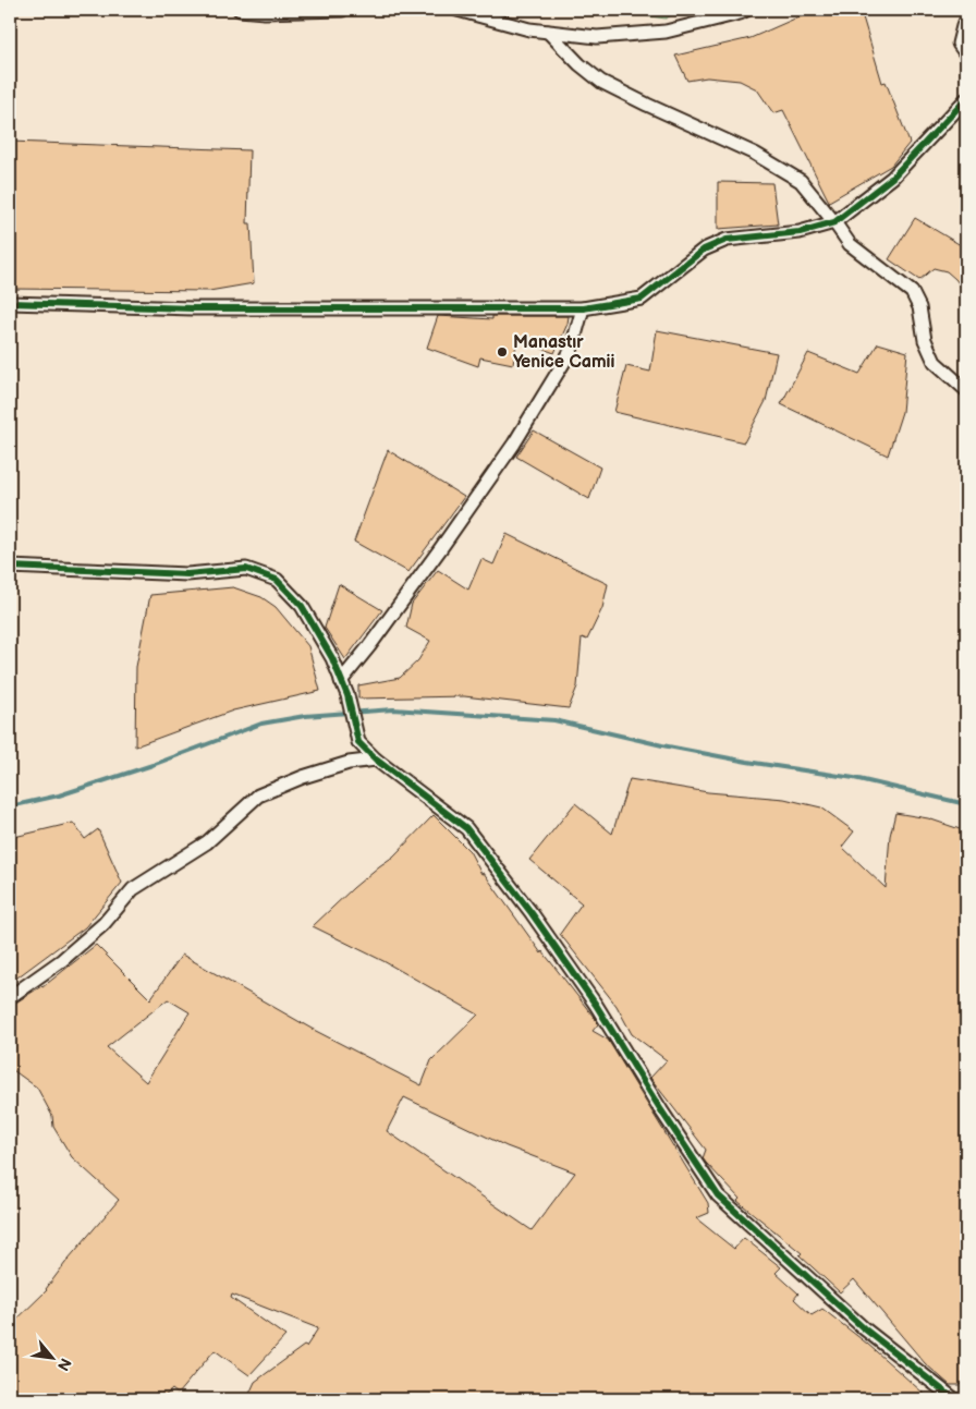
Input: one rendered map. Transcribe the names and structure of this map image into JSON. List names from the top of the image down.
{
  "places": ["Manastır Yenice Camii"],
  "north": "bottom right"
}
